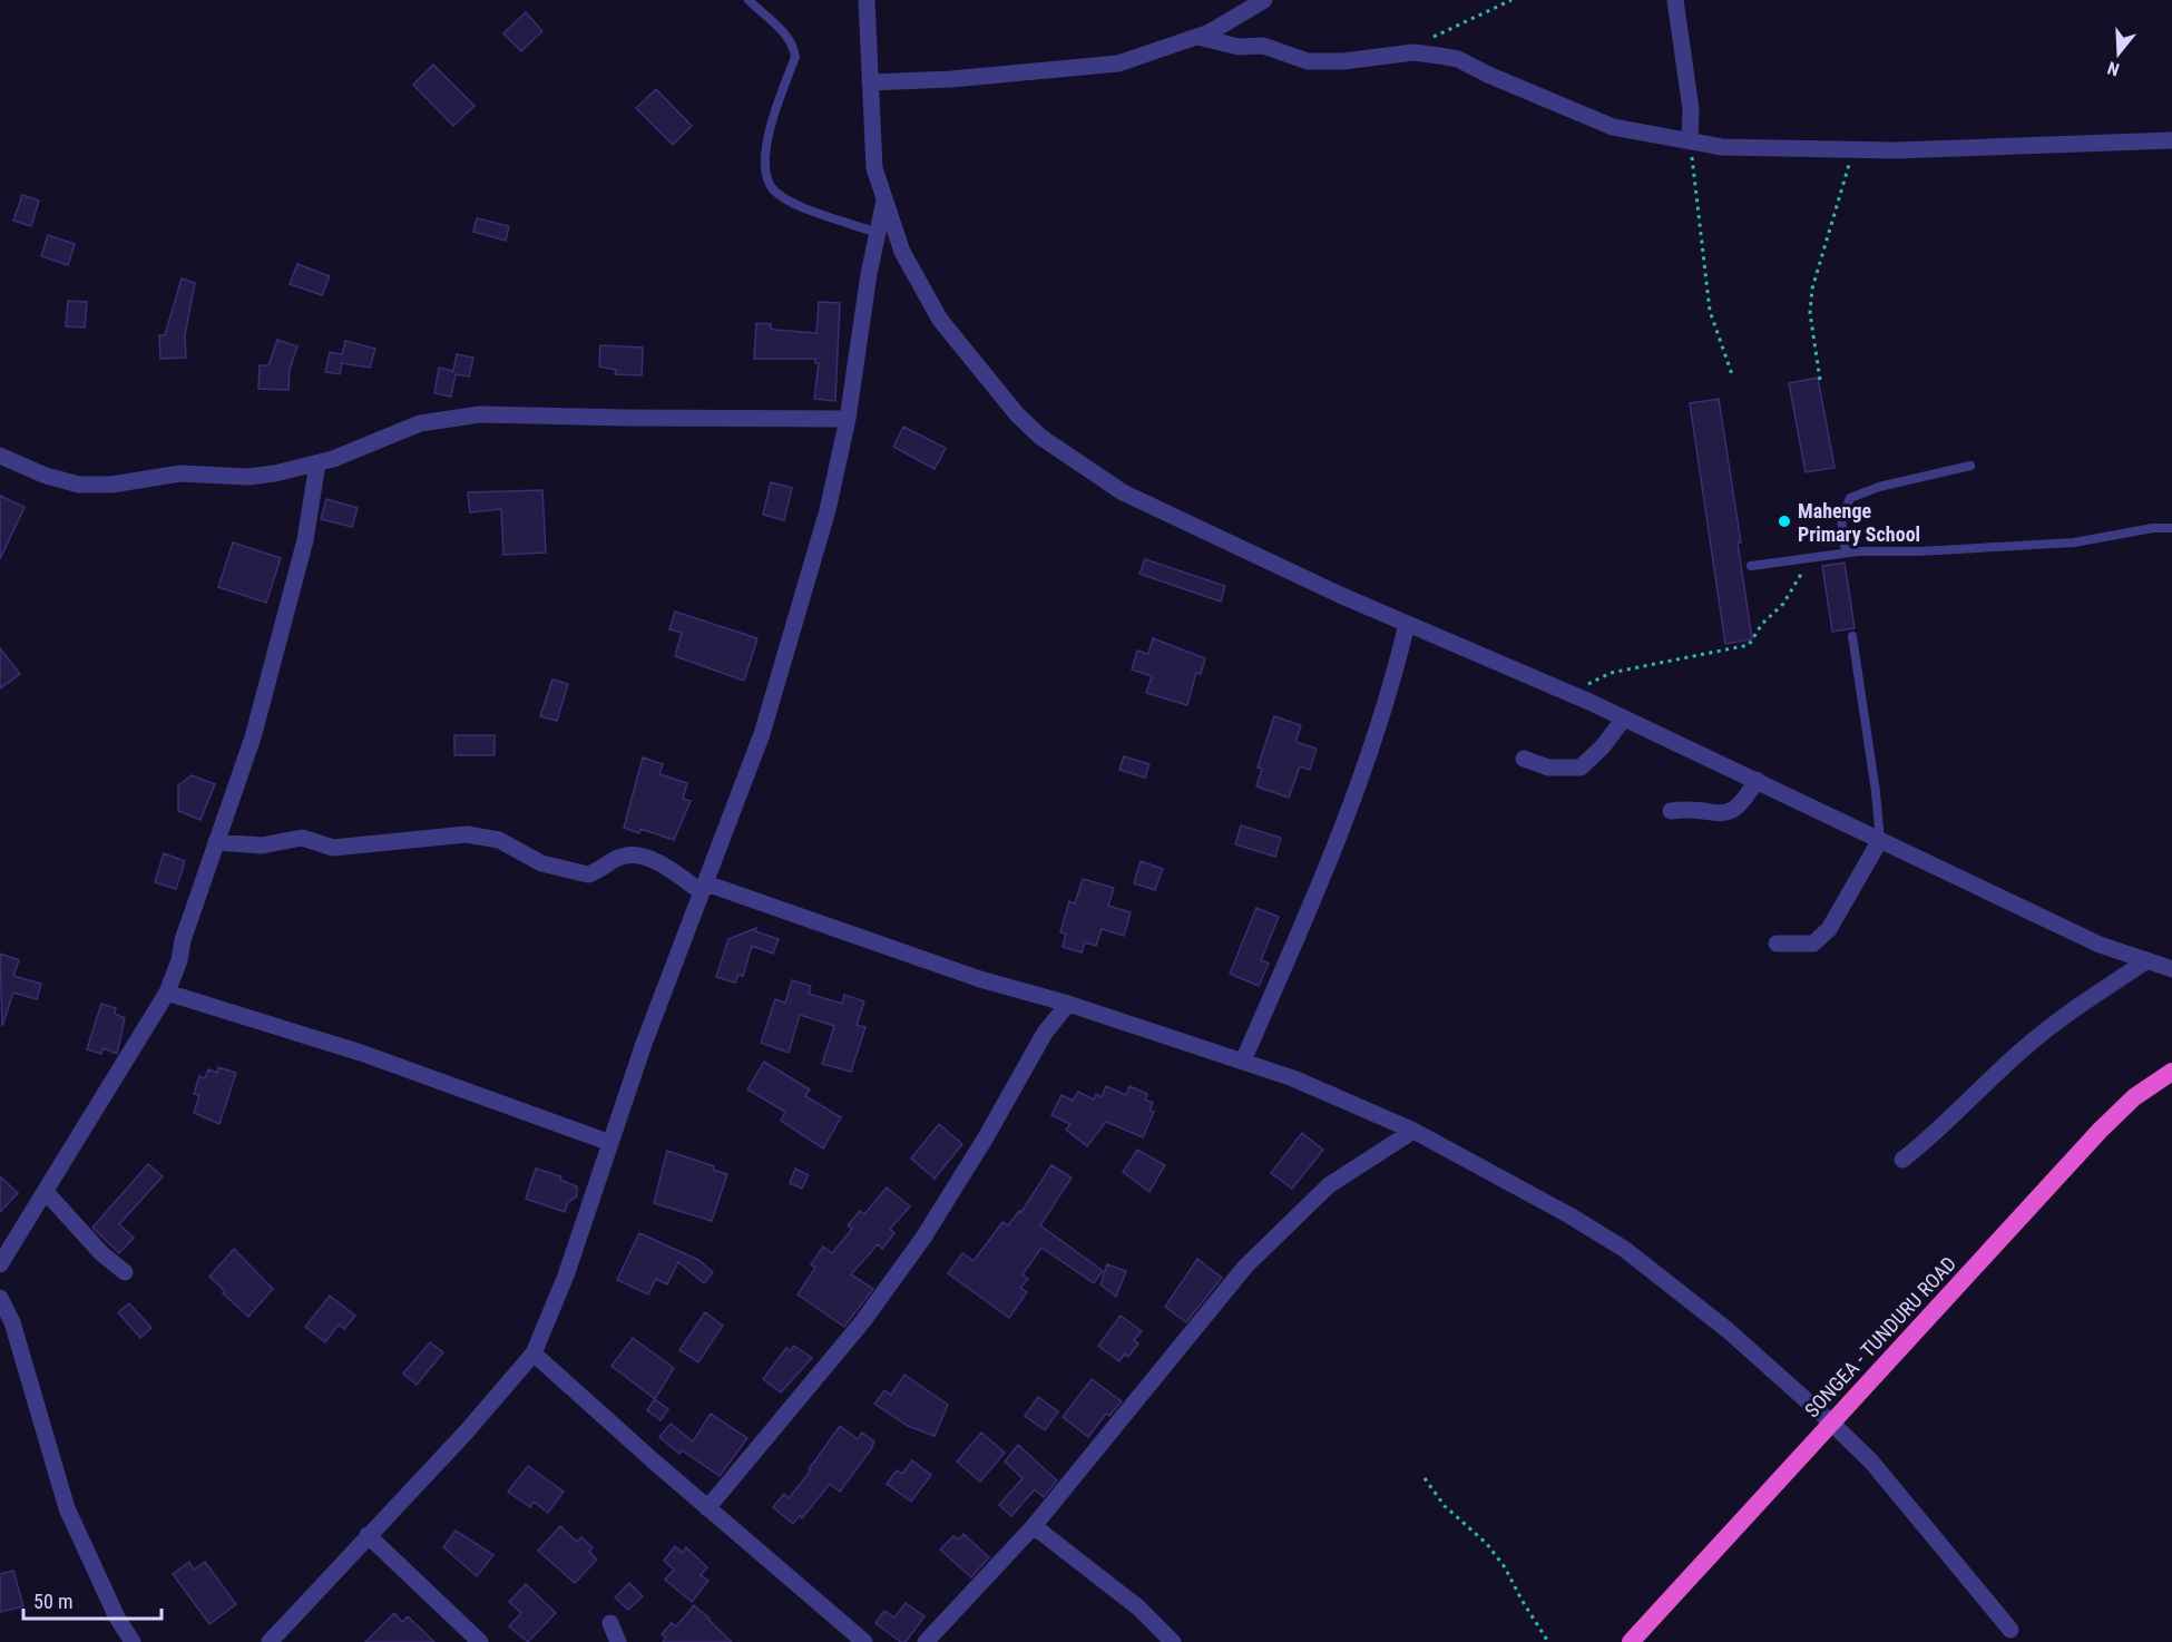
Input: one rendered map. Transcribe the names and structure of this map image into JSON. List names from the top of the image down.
{
  "streets": {
    "highway": ["SONGEA - TUNDURU ROAD"]
  },
  "places": ["Mahenge Primary School"],
  "scale_bar": "50 m",
  "north": "bottom"
}
